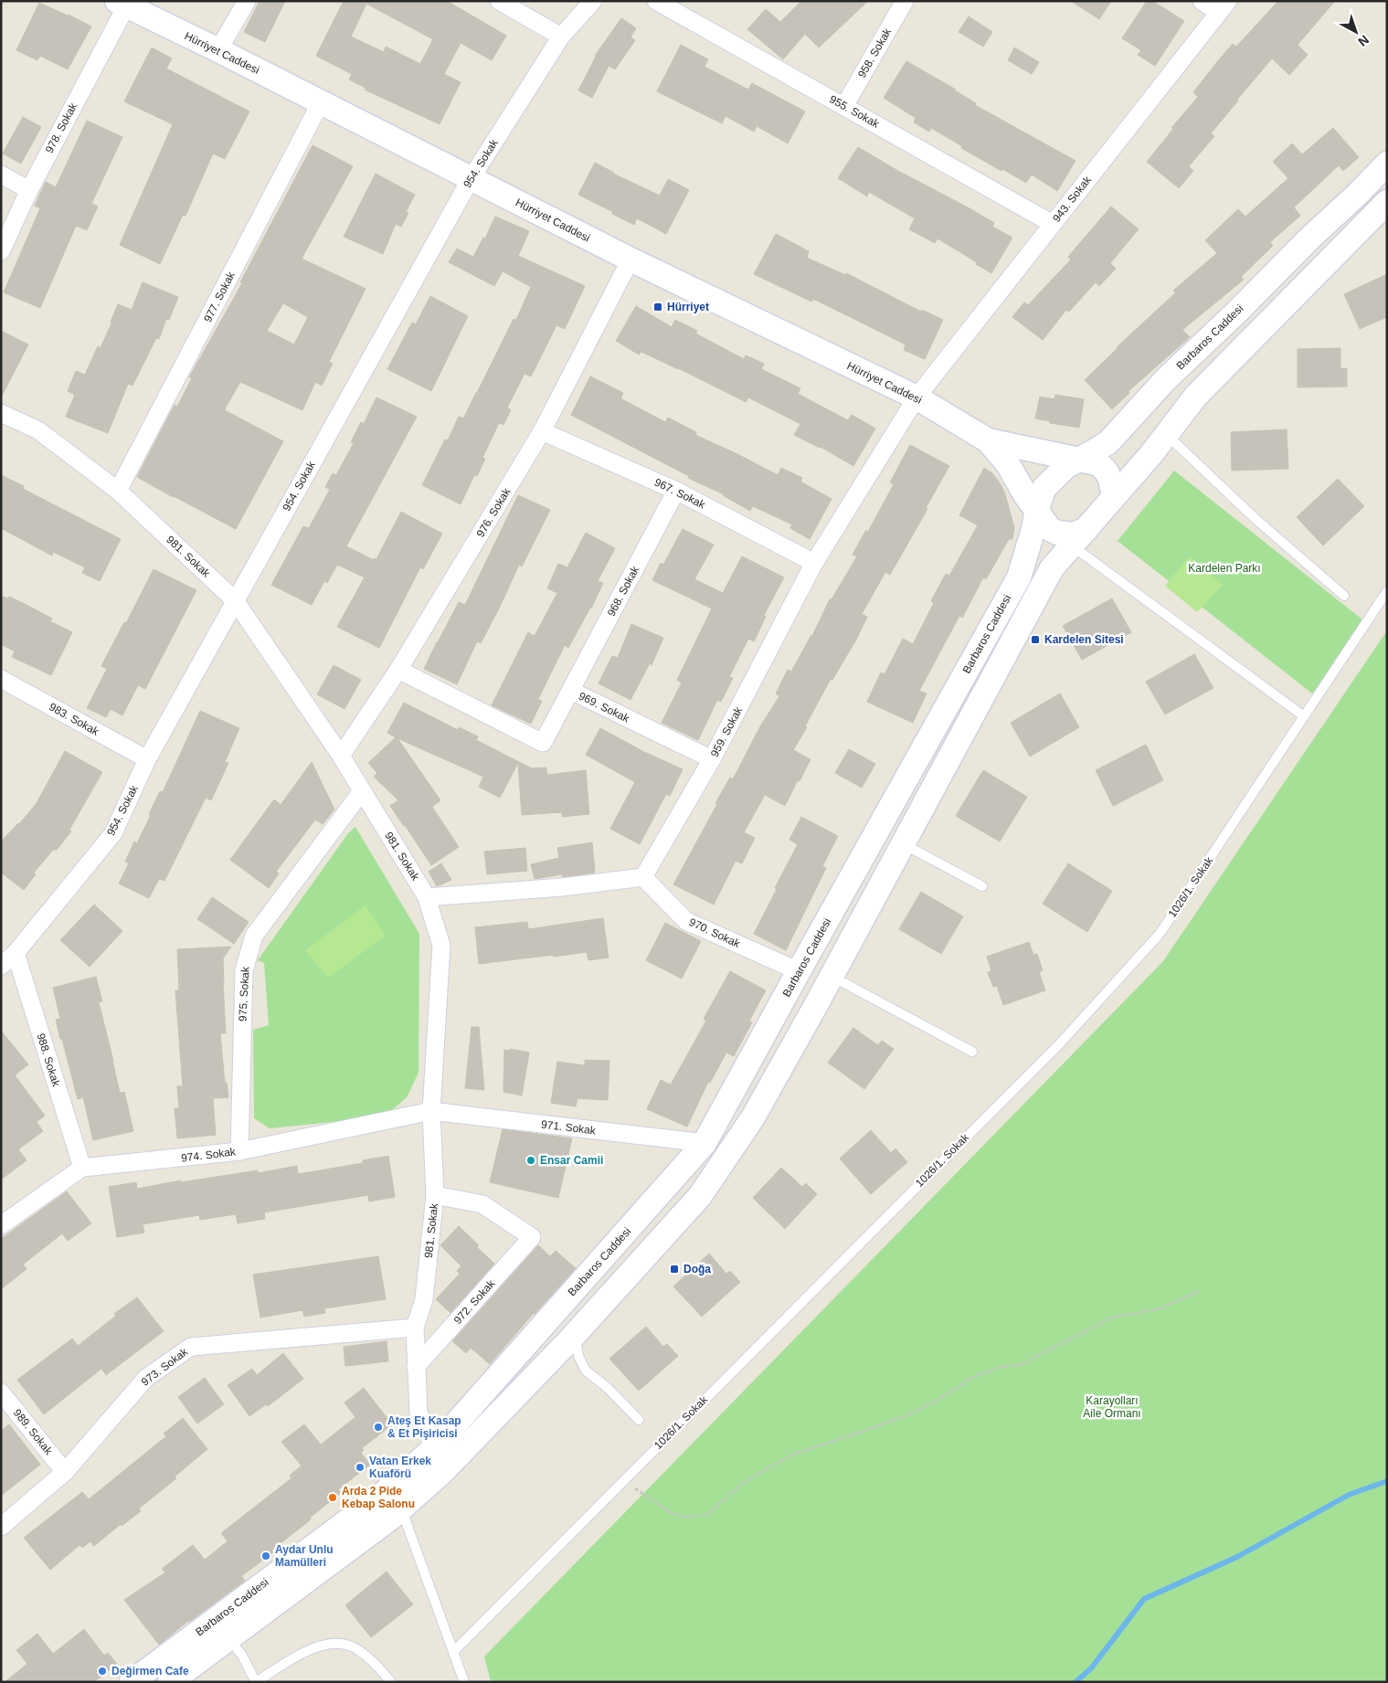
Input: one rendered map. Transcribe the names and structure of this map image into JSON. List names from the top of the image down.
{
  "streets": {
    "main road": ["Hürriyet Caddesi", "Barbaros Caddesi"],
    "street": [
      "958. Sokak",
      "955. Sokak",
      "978. Sokak",
      "954. Sokak",
      "943. Sokak",
      "977. Sokak",
      "967. Sokak",
      "976. Sokak",
      "981. Sokak",
      "968. Sokak",
      "969. Sokak",
      "983. Sokak",
      "959. Sokak",
      "970. Sokak",
      "975. Sokak",
      "988. Sokak",
      "971. Sokak",
      "974. Sokak",
      "972. Sokak",
      "973. Sokak",
      "989. Sokak"
    ],
    "lane": ["1026/1. Sokak"]
  },
  "crossings": [
    ["Hürriyet Caddesi", "978. Sokak"],
    ["Hürriyet Caddesi", "954. Sokak"],
    ["Hürriyet Caddesi", "943. Sokak"],
    ["Hürriyet Caddesi", "977. Sokak"],
    ["Hürriyet Caddesi", "Barbaros Caddesi"],
    ["Hürriyet Caddesi", "976. Sokak"],
    ["Hürriyet Caddesi", "959. Sokak"],
    ["958. Sokak", "955. Sokak"],
    ["955. Sokak", "943. Sokak"],
    ["954. Sokak", "981. Sokak"],
    ["954. Sokak", "983. Sokak"],
    ["954. Sokak", "988. Sokak"],
    ["943. Sokak", "959. Sokak"],
    ["977. Sokak", "981. Sokak"],
    ["Barbaros Caddesi", "981. Sokak"],
    ["Barbaros Caddesi", "970. Sokak"],
    ["Barbaros Caddesi", "971. Sokak"],
    ["967. Sokak", "976. Sokak"],
    ["967. Sokak", "968. Sokak"],
    ["967. Sokak", "959. Sokak"],
    ["976. Sokak", "981. Sokak"],
    ["976. Sokak", "969. Sokak"],
    ["981. Sokak", "975. Sokak"],
    ["981. Sokak", "971. Sokak"],
    ["981. Sokak", "974. Sokak"],
    ["981. Sokak", "972. Sokak"],
    ["981. Sokak", "973. Sokak"],
    ["968. Sokak", "969. Sokak"],
    ["969. Sokak", "959. Sokak"],
    ["959. Sokak", "970. Sokak"],
    ["975. Sokak", "974. Sokak"],
    ["988. Sokak", "974. Sokak"],
    ["971. Sokak", "974. Sokak"],
    ["973. Sokak", "989. Sokak"]
  ],
  "parks": ["Kardelen Parkı", "Karayolları Aile Ormanı"],
  "places": {
    "transit": ["Hürriyet", "Kardelen Sitesi", "Doğa"],
    "other": [
      "Ensar Camii",
      "Ateş Et Kasap & Et Pişiricisi",
      "Vatan Erkek Kuaförü",
      "Arda 2 Pide Kebap Salonu",
      "Aydar Unlu Mamülleri",
      "Değirmen Cafe"
    ]
  },
  "north": "bottom right"
}
